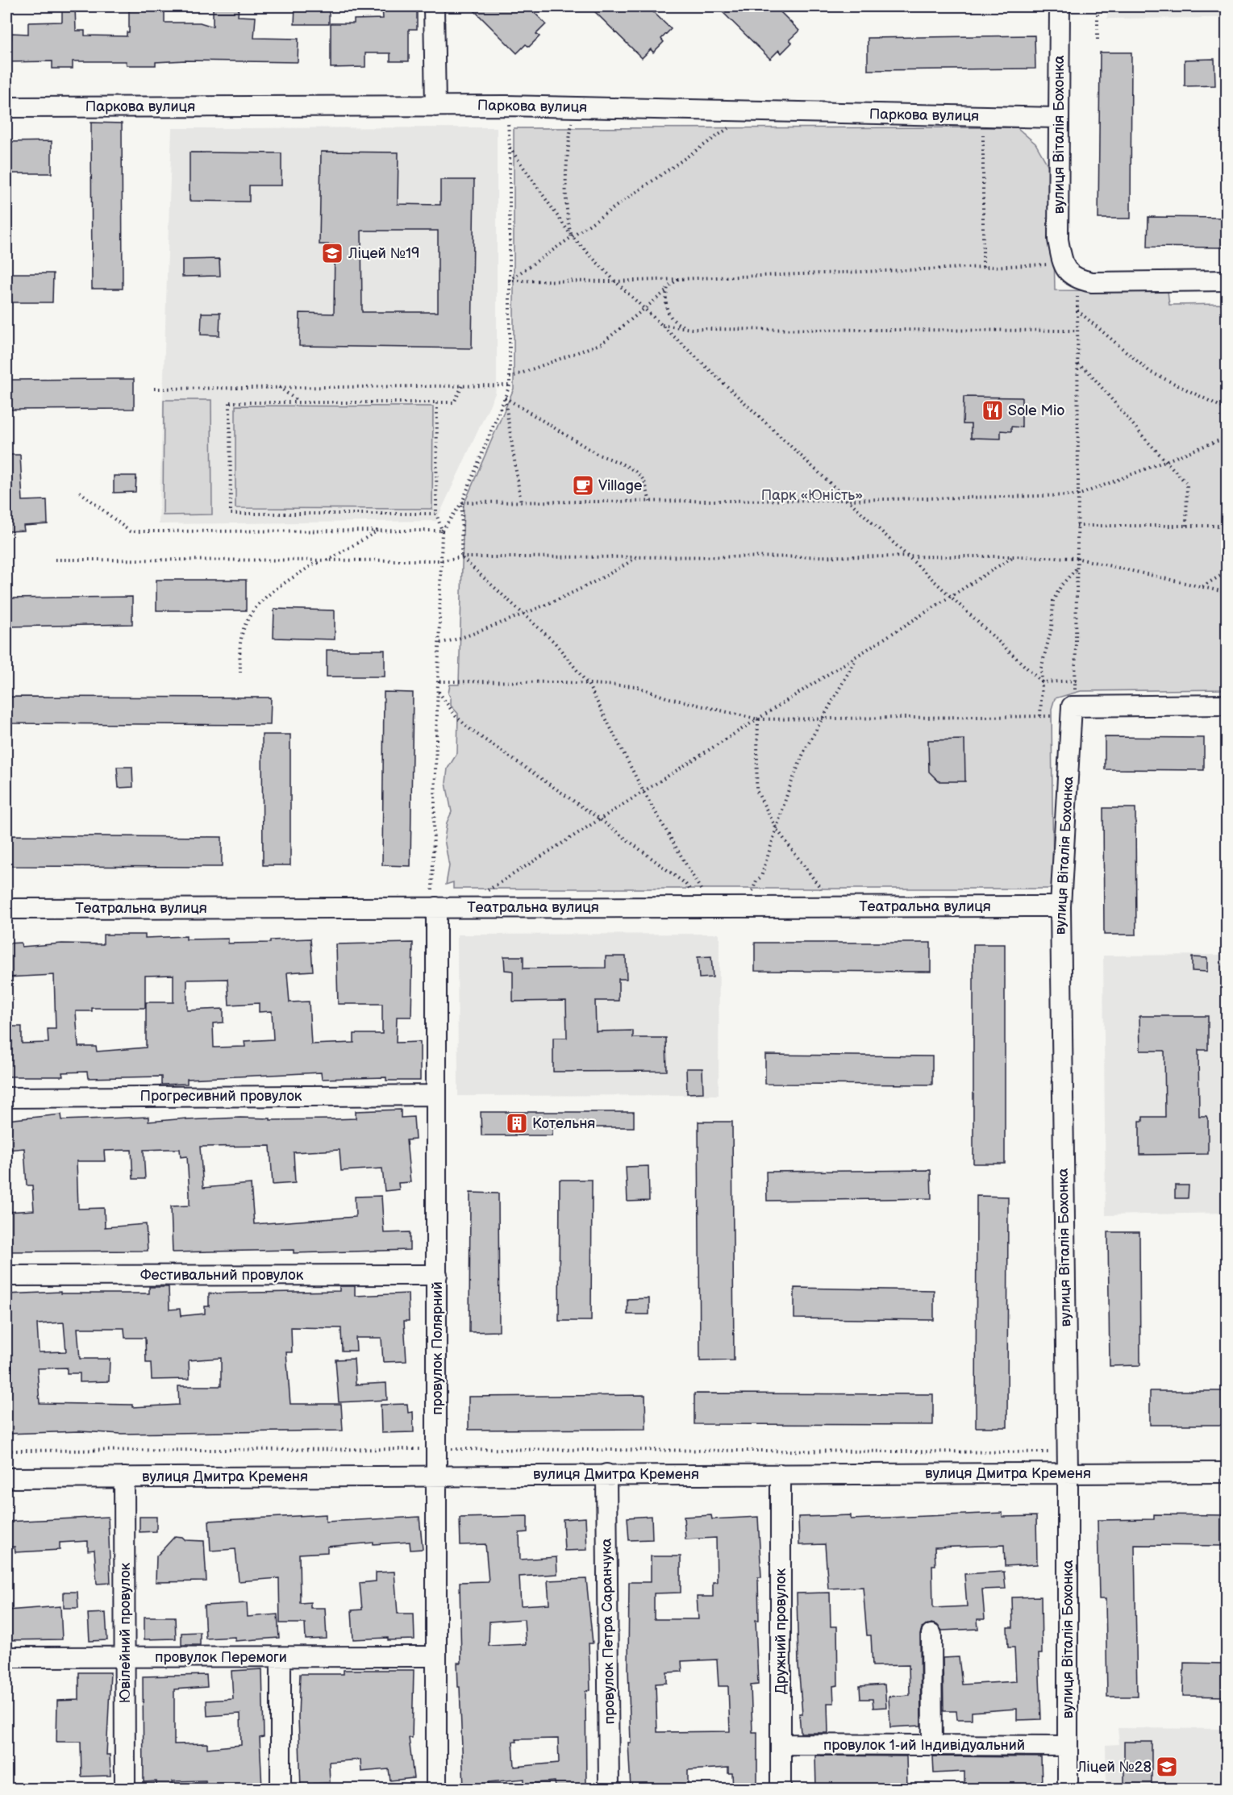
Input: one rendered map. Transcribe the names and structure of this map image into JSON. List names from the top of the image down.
{
  "streets": {
    "street": [
      "Паркова вулиця",
      "вулиця Віталія Бохонка",
      "Театральна вулиця",
      "Прогресивний провулок",
      "Фестивальний провулок",
      "провулок Полярний",
      "вулиця Дмитра Кременя",
      "провулок Петра Саранчука",
      "Дружний провулок",
      "Ювілейний провулок",
      "провулок Перемоги",
      "провулок 1-ий Індивідуальний"
    ]
  },
  "crossings": [
    ["Паркова вулиця", "вулиця Віталія Бохонка"],
    ["вулиця Віталія Бохонка", "Театральна вулиця"],
    ["вулиця Віталія Бохонка", "вулиця Дмитра Кременя"],
    ["вулиця Віталія Бохонка", "провулок 1-ий Індивідуальний"],
    ["Театральна вулиця", "провулок Полярний"],
    ["Прогресивний провулок", "провулок Полярний"],
    ["Фестивальний провулок", "провулок Полярний"],
    ["провулок Полярний", "вулиця Дмитра Кременя"],
    ["провулок Полярний", "провулок Перемоги"],
    ["вулиця Дмитра Кременя", "провулок Петра Саранчука"],
    ["вулиця Дмитра Кременя", "Дружний провулок"],
    ["вулиця Дмитра Кременя", "Ювілейний провулок"],
    ["Дружний провулок", "провулок 1-ий Індивідуальний"],
    ["Ювілейний провулок", "провулок Перемоги"]
  ],
  "parks": ["Парк «Юність»"],
  "places": {
    "school or university": ["Ліцей №19", "Ліцей №28"],
    "restaurant": ["Sole Mio"],
    "cafe": ["Village"],
    "building": ["Котельня"]
  }
}
